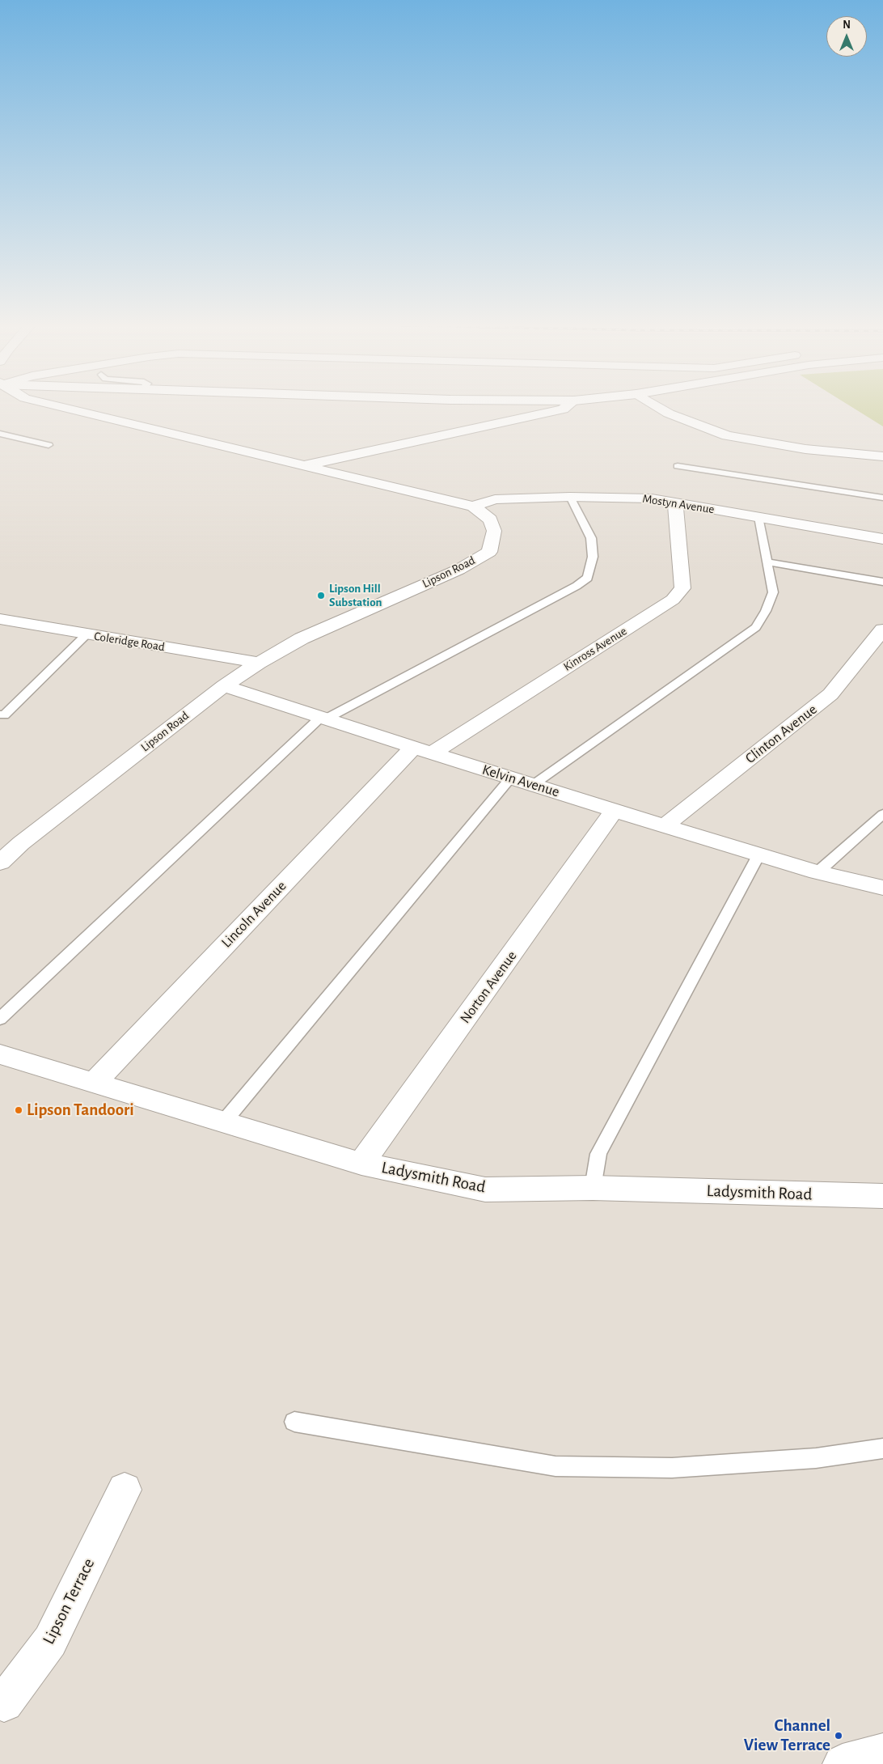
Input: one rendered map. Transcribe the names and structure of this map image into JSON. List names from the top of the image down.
{
  "streets": {
    "street": [
      "Mostyn Avenue",
      "Lipson Road",
      "Coleridge Road",
      "Kinross Avenue",
      "Clinton Avenue",
      "Kelvin Avenue",
      "Lincoln Avenue",
      "Norton Avenue",
      "Ladysmith Road",
      "Lipson Terrace"
    ]
  },
  "crossings": [
    ["Mostyn Avenue", "Lipson Road"],
    ["Mostyn Avenue", "Kinross Avenue"],
    ["Lipson Road", "Coleridge Road"],
    ["Lipson Road", "Kelvin Avenue"],
    ["Kinross Avenue", "Kelvin Avenue"],
    ["Kinross Avenue", "Lincoln Avenue"],
    ["Clinton Avenue", "Kelvin Avenue"],
    ["Kelvin Avenue", "Lincoln Avenue"],
    ["Kelvin Avenue", "Norton Avenue"],
    ["Lincoln Avenue", "Ladysmith Road"],
    ["Norton Avenue", "Ladysmith Road"]
  ],
  "places": ["Lipson Hill Substation", "Lipson Tandoori", "Channel View Terrace"],
  "north": "top"
}
